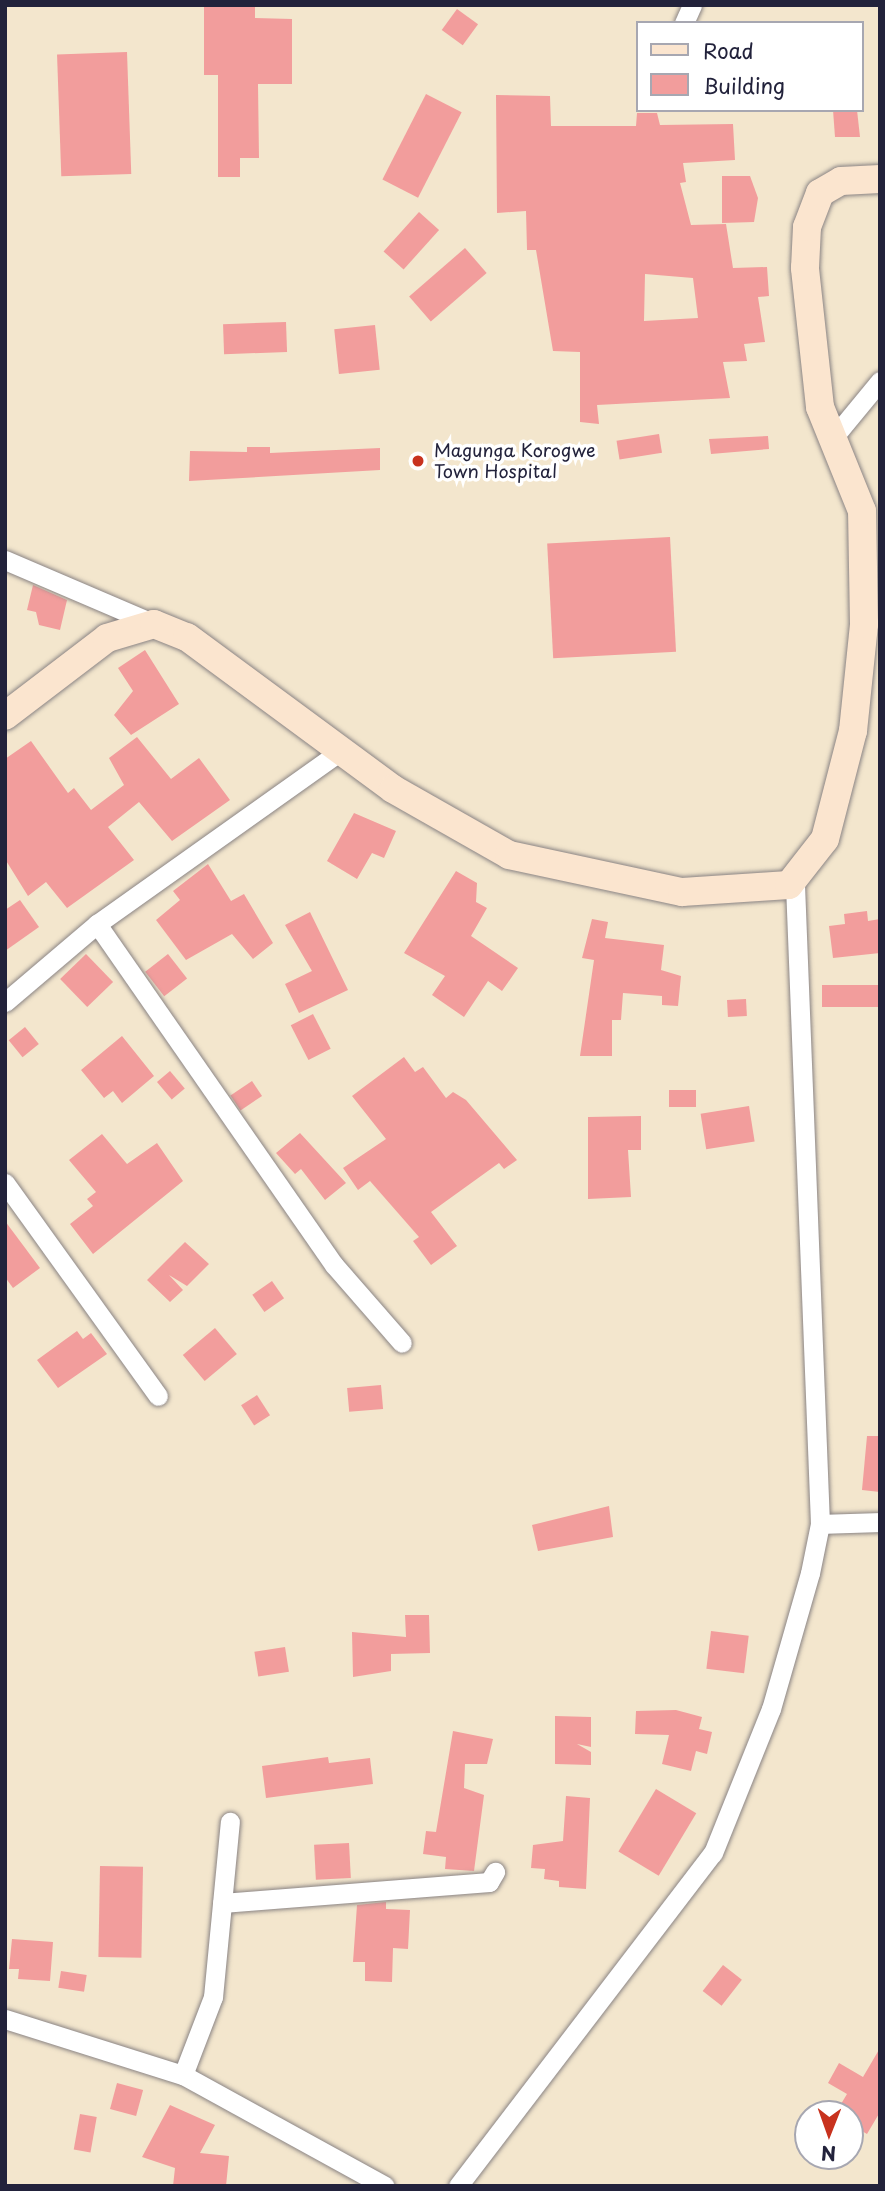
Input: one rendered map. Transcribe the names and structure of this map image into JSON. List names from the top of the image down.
{
  "places": ["Magunga Korogwe Town Hospital"],
  "legend": ["Road", "Building"],
  "north": "bottom"
}
